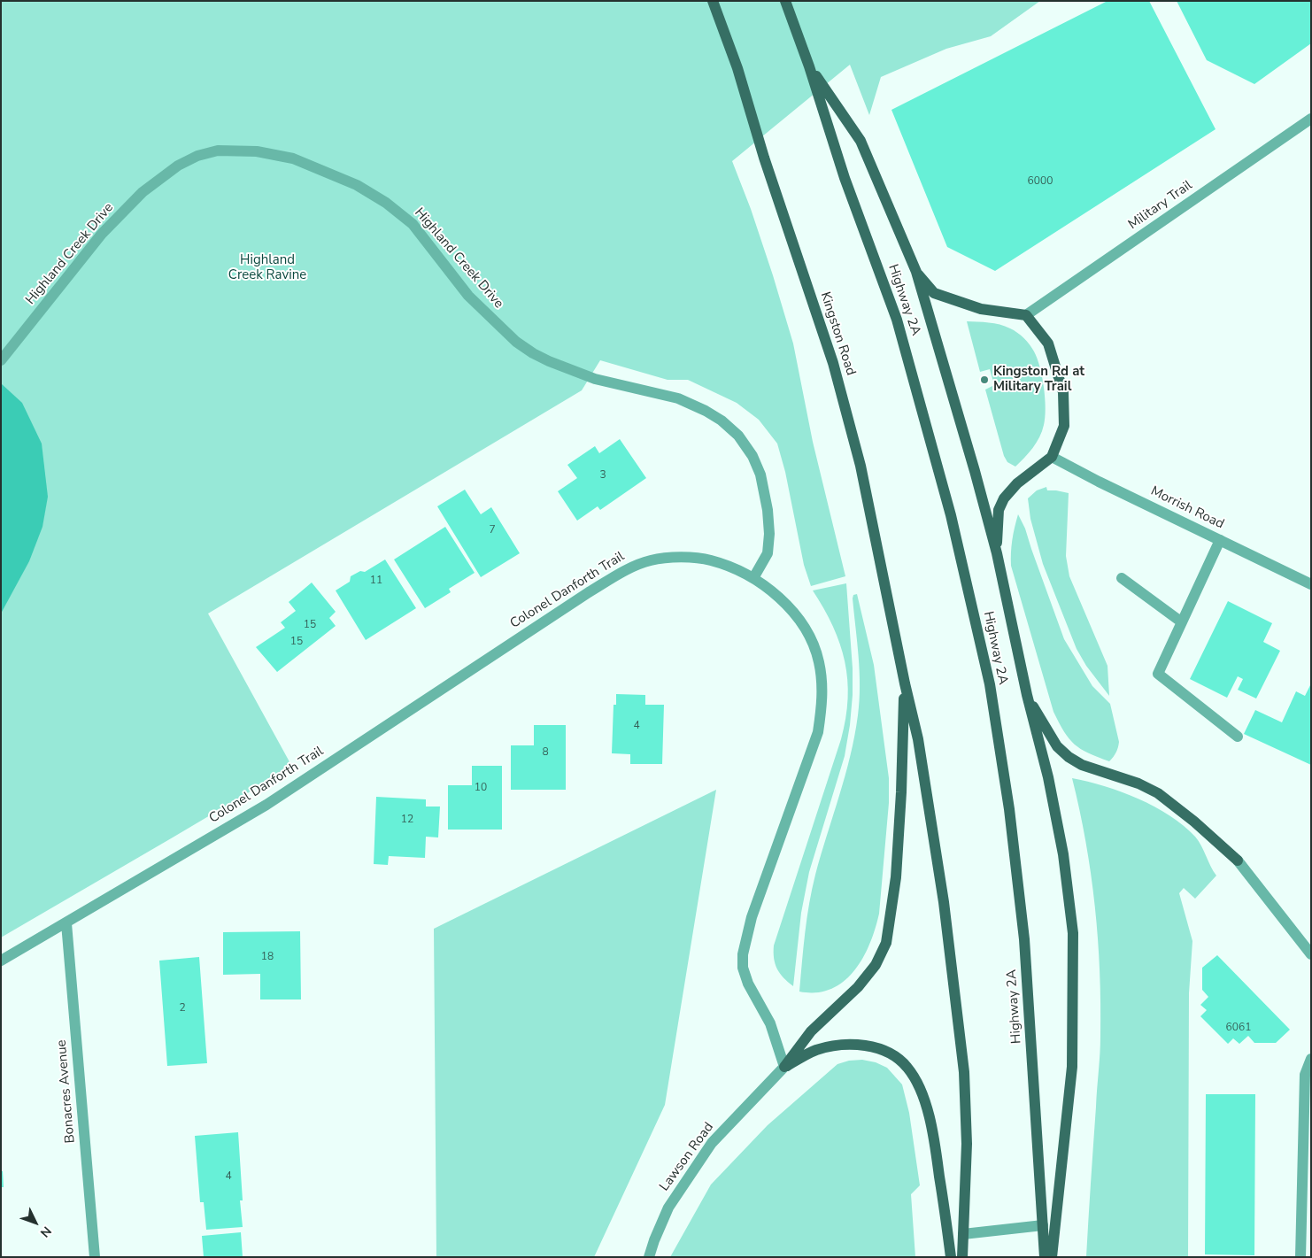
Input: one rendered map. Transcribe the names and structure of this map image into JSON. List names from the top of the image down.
{
  "streets": {
    "main road": ["Highway 2A", "Kingston Road"],
    "street": [
      "Military Trail",
      "Highland Creek Drive",
      "Morrish Road",
      "Colonel Danforth Trail",
      "Bonacres Avenue",
      "Lawson Road"
    ]
  },
  "crossings": [
    ["Highland Creek Drive", "Colonel Danforth Trail"],
    ["Colonel Danforth Trail", "Bonacres Avenue"],
    ["Colonel Danforth Trail", "Lawson Road"]
  ],
  "parks": ["Highland Creek Ravine"],
  "places": ["Kingston Rd at Military Trail"],
  "house_numbers": [
    "6000",
    "3",
    "7",
    "11",
    "15",
    "15",
    "4",
    "8",
    "10",
    "12",
    "18",
    "2",
    "6061",
    "4"
  ],
  "north": "bottom right"
}
